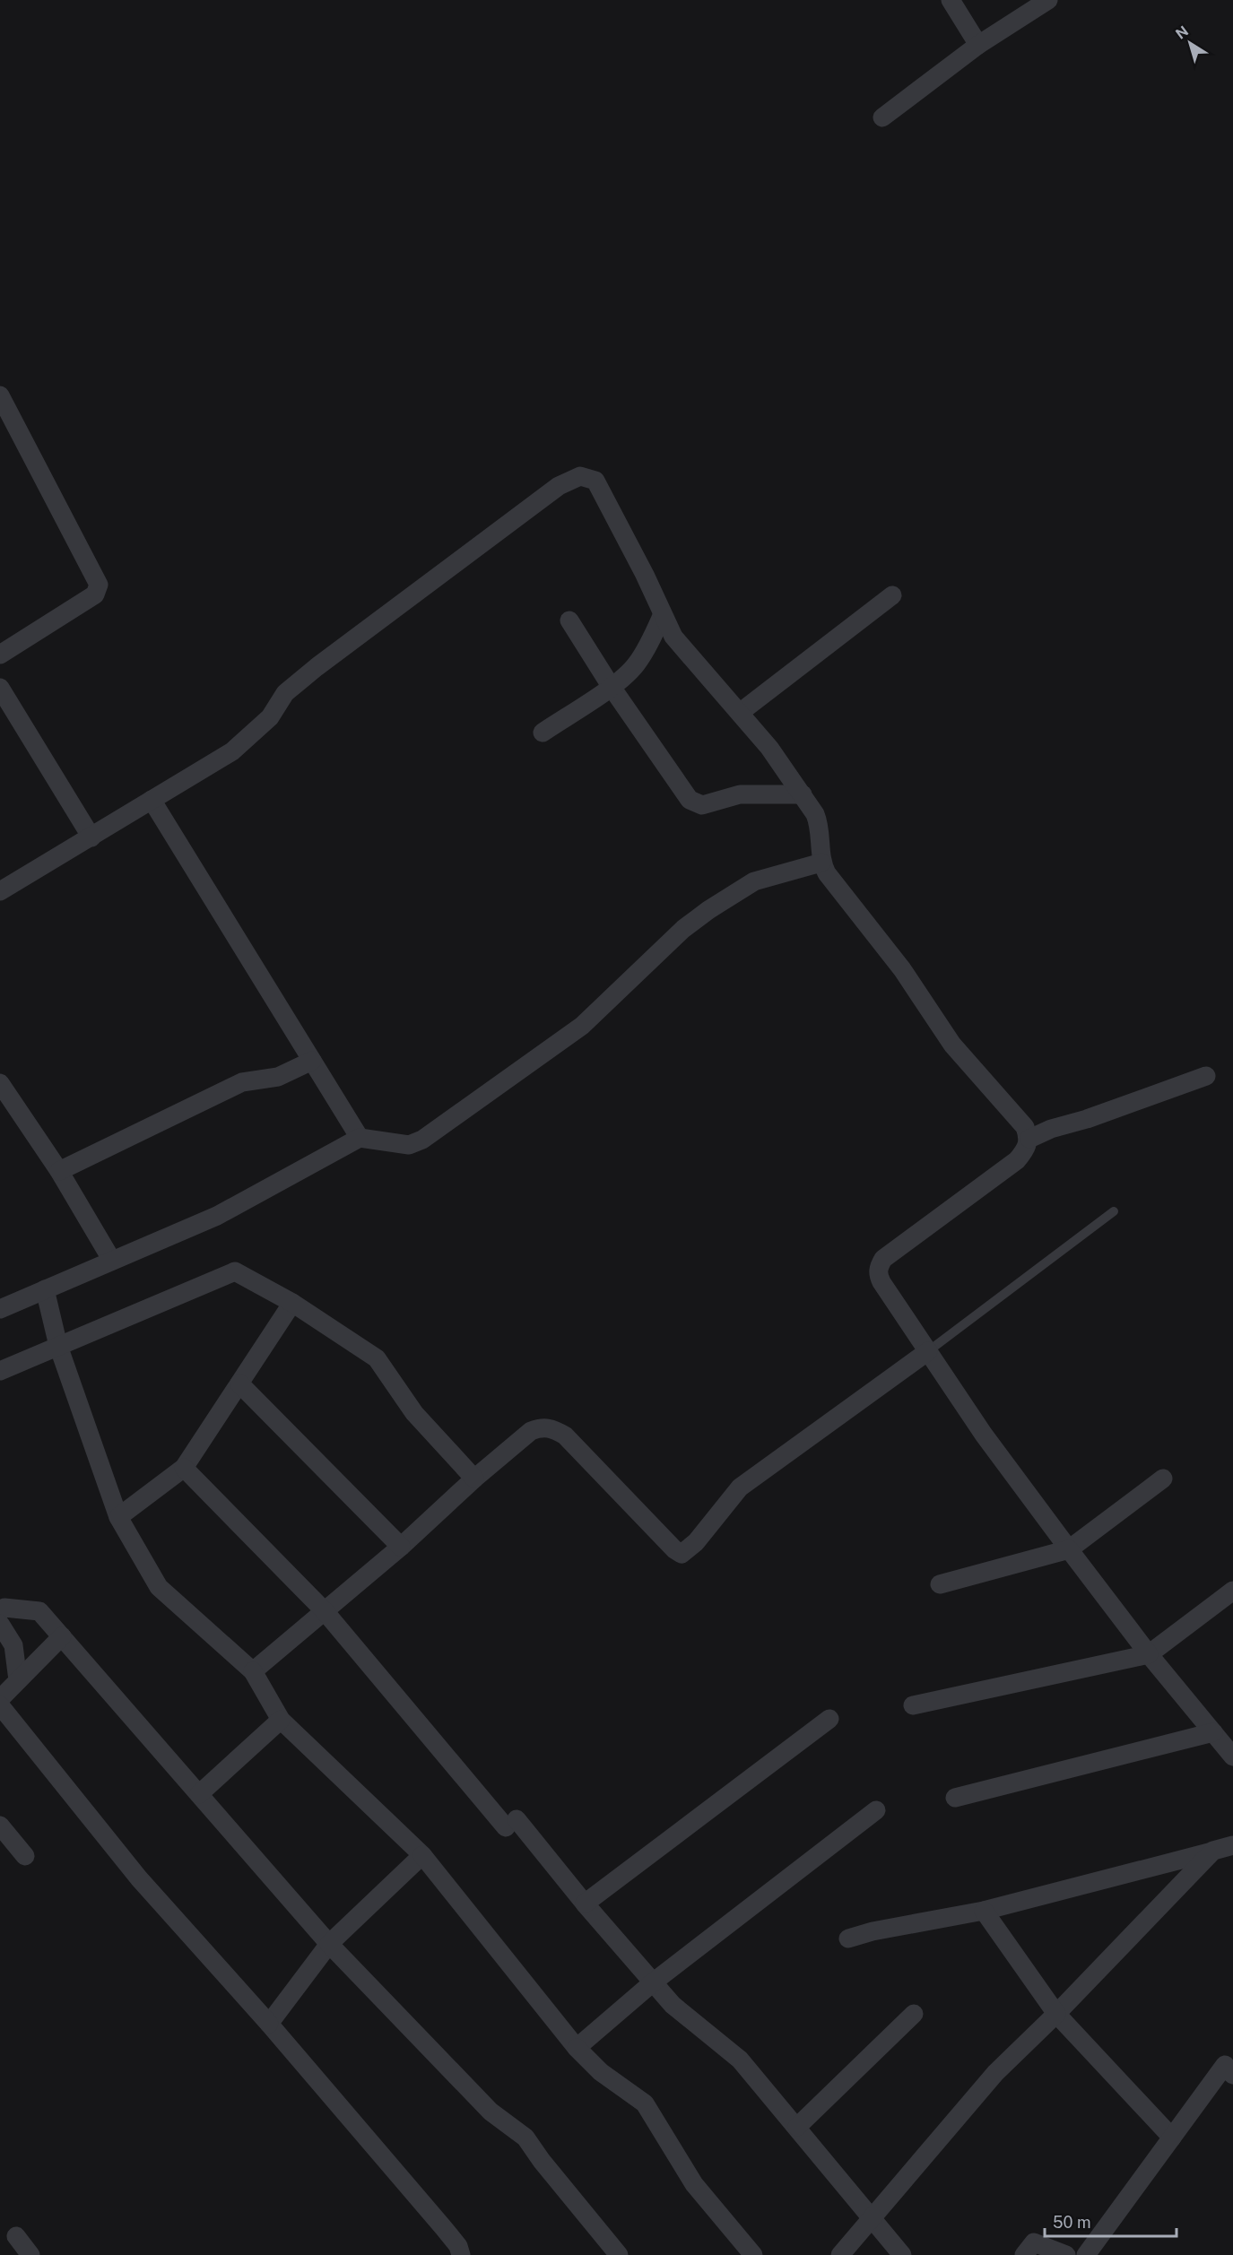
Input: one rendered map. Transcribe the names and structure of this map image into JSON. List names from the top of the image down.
{
  "scale_bar": "50 m",
  "north": "top left"
}
